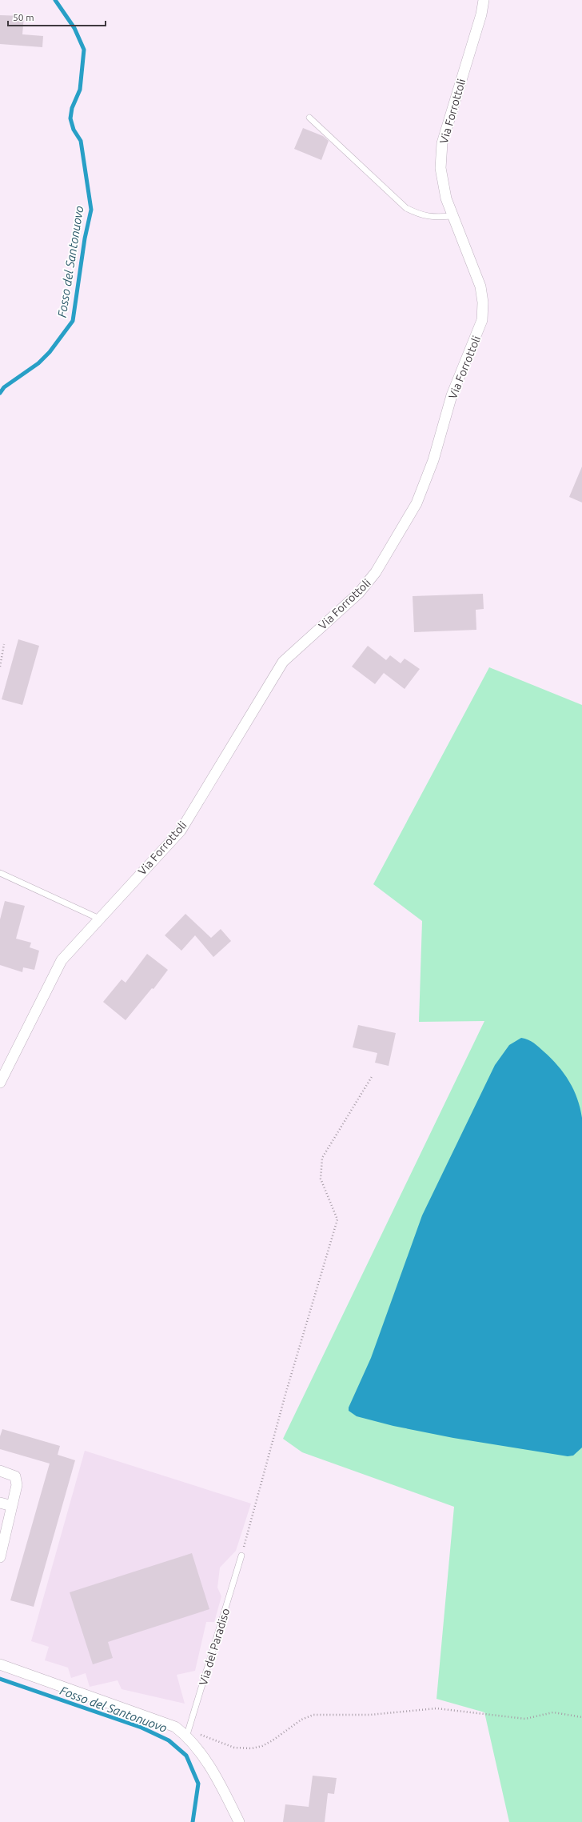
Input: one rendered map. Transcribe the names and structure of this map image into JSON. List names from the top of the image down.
{
  "streets": {
    "street": ["Via Forrottoli"],
    "lane": ["Via del Paradiso"]
  },
  "water": ["Fosso del Santonuovo"],
  "scale_bar": "50 m"
}
